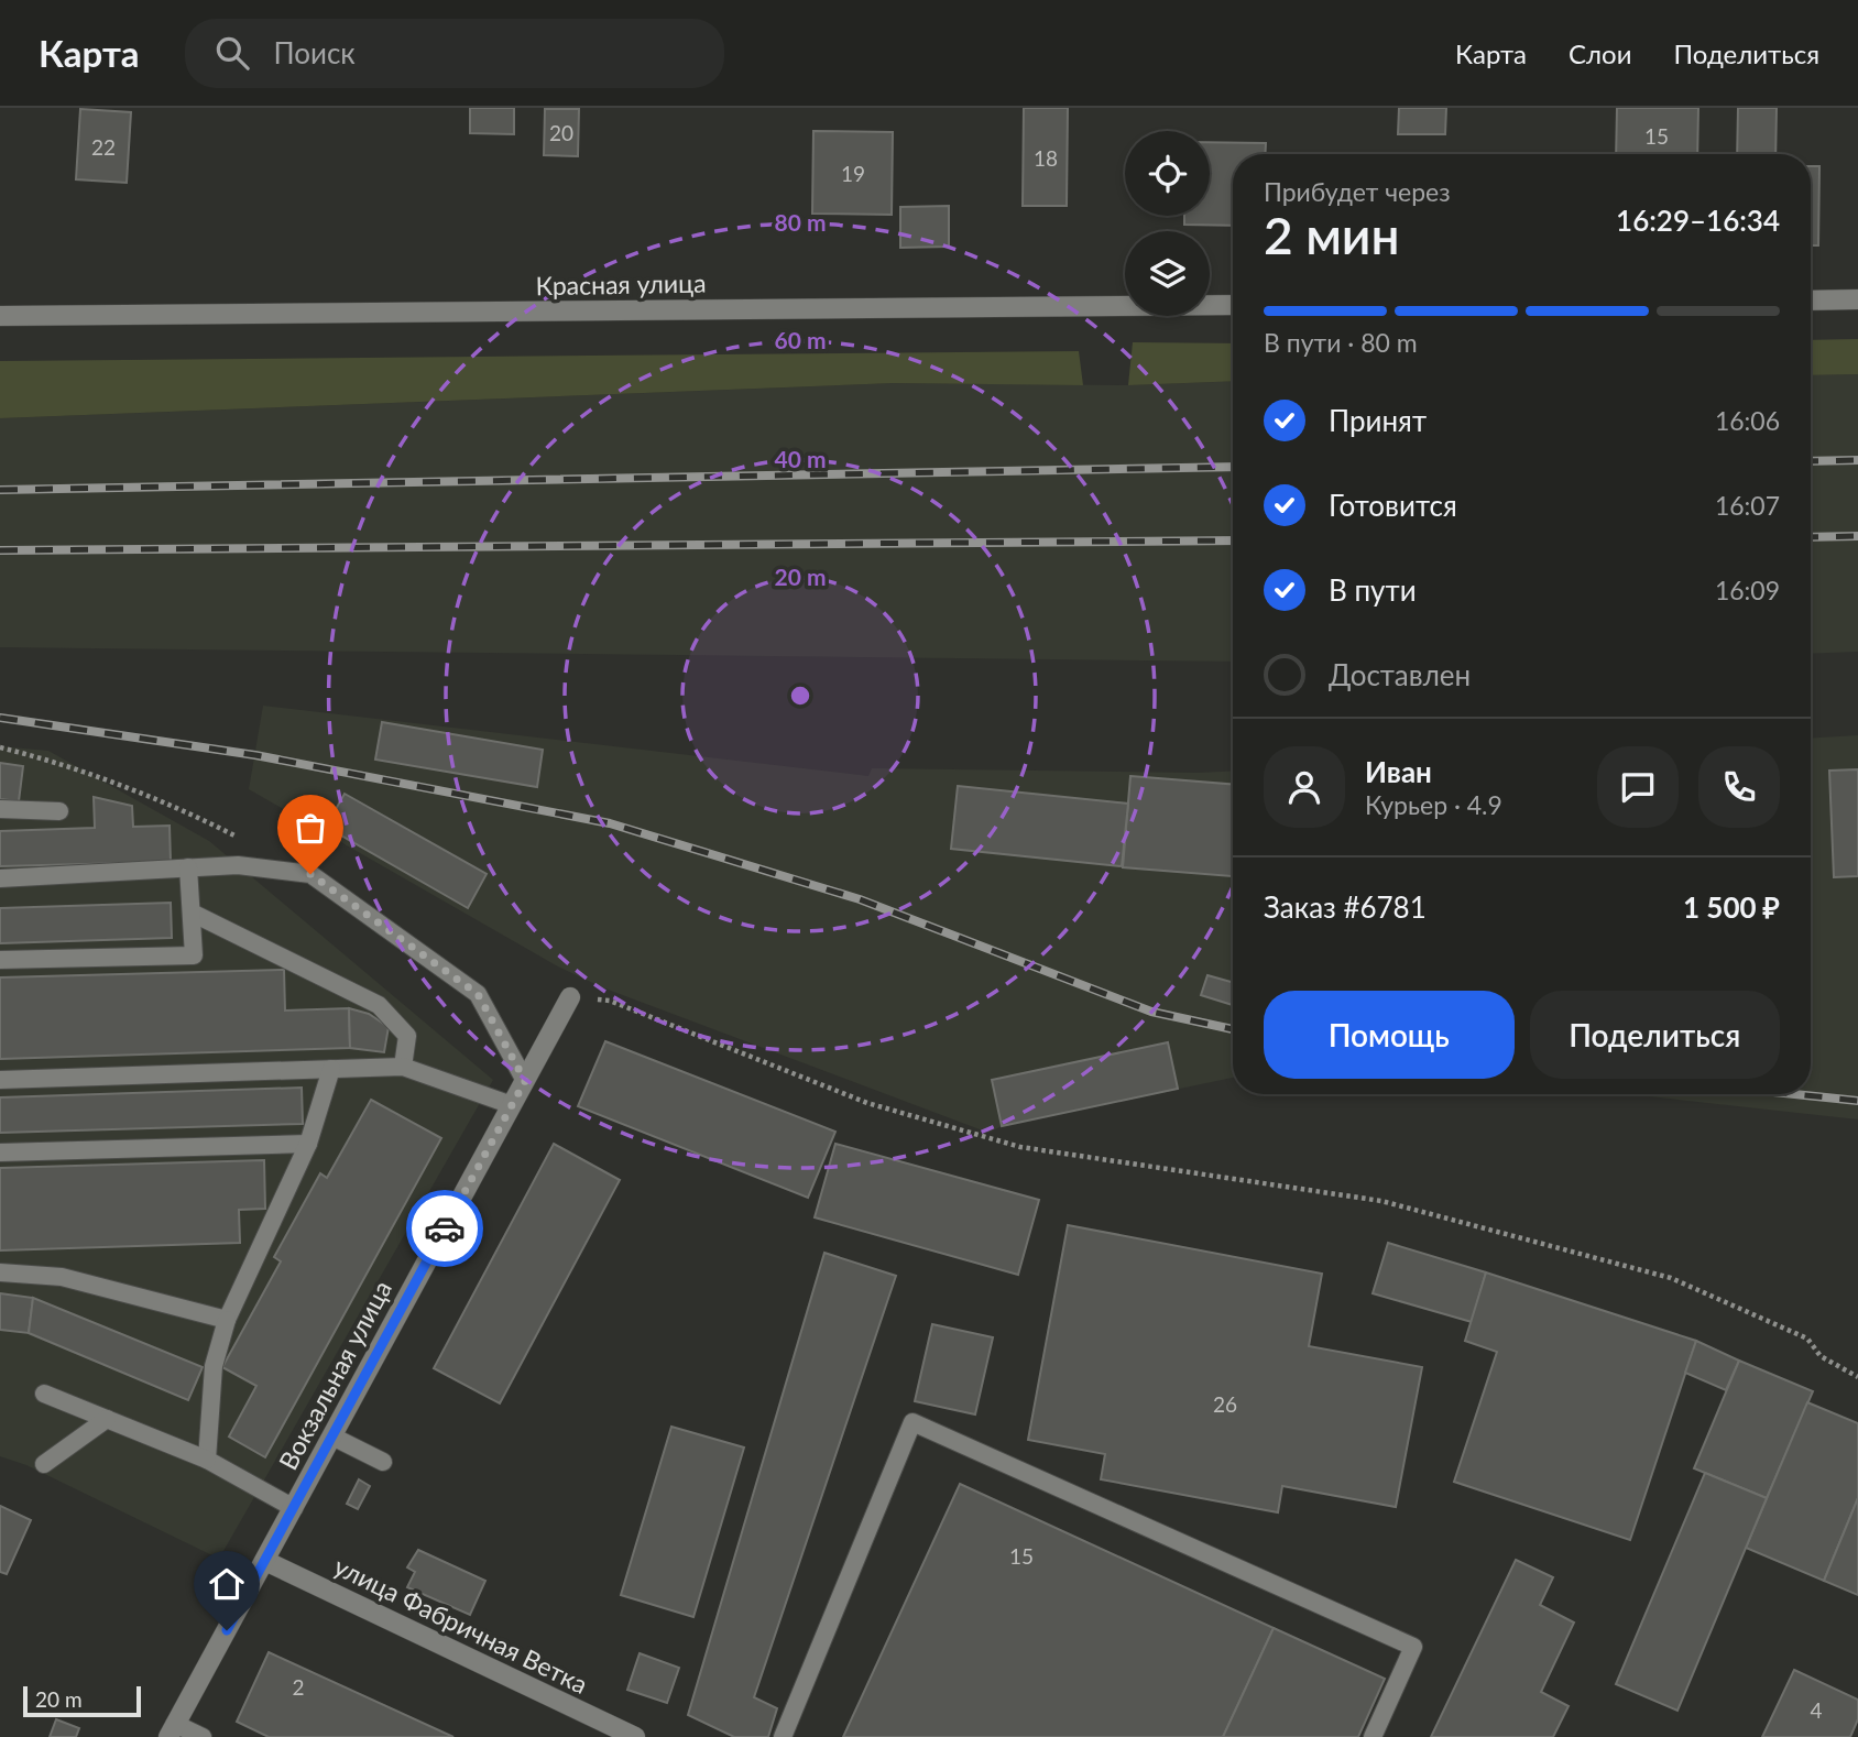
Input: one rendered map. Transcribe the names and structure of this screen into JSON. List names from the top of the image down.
{
  "streets": {
    "street": ["Красная улица", "Вокзальная улица", "улица Фабричная Ветка"]
  },
  "crossings": [
    ["Вокзальная улица", "улица Фабричная Ветка"]
  ],
  "house_numbers": [
    "20",
    "15",
    "22",
    "18",
    "19",
    "26",
    "15",
    "2",
    "4"
  ],
  "scale_bar": "20 m",
  "page": {
    "header": "Карта",
    "search": "Поиск",
    "nav": ["Карта", "Слои", "Поделиться"],
    "heading": ["2 мин", "Прибудет через", "16:29–16:34"],
    "panel": [
      "Иван",
      "Курьер · 4.9",
      "Заказ #6781",
      "1 500 ₽"
    ],
    "bar": "В пути · 80 m",
    "list": [
      ["Принят", "16:06"],
      ["Готовится", "16:07"],
      ["В пути", "16:09"],
      "Доставлен"
    ],
    "buttons": ["Помощь", "Поделиться"],
    "scale": "20 m"
  },
  "rings": [
    "80 m",
    "60 m",
    "40 m",
    "20 m"
  ]
}
